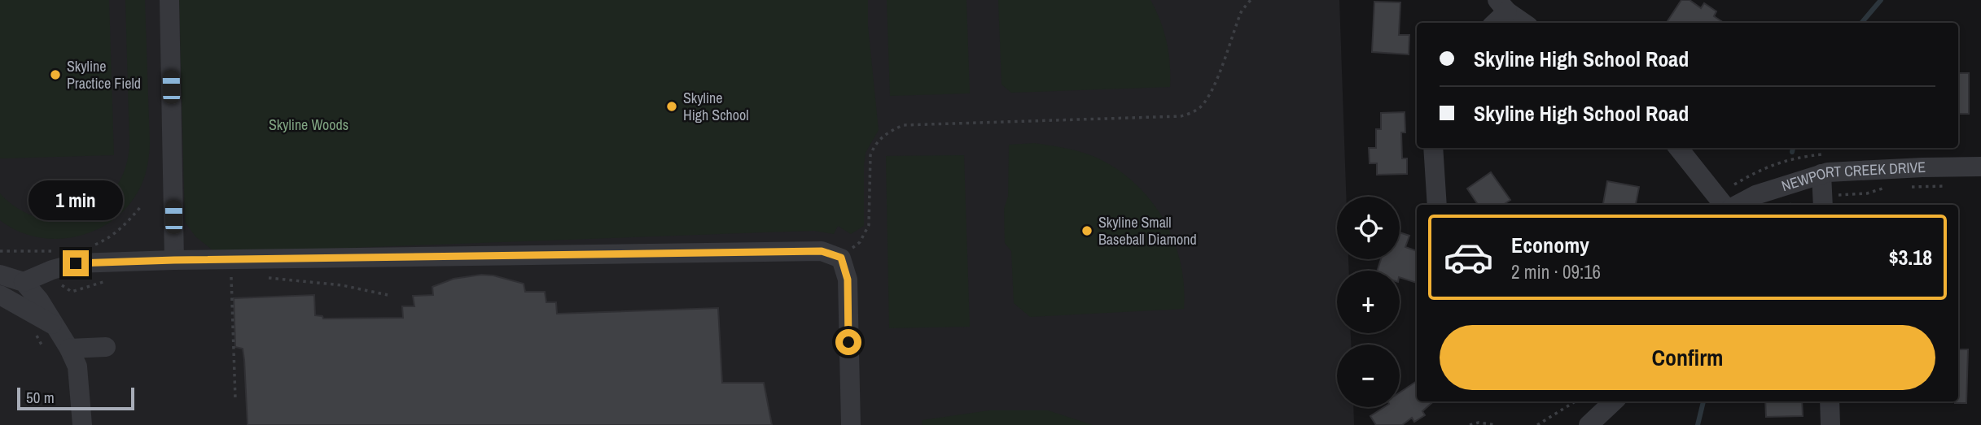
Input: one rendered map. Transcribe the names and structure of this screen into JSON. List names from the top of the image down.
{
  "streets": {
    "street": ["NEWPORT CREEK DRIVE"]
  },
  "parks": ["Skyline Woods"],
  "places": ["Skyline Practice Field", "Skyline High School", "Skyline Small Baseball Diamond"],
  "scale_bar": "50 m",
  "page": {
    "banner": ["Skyline High School Road", "Skyline High School Road"],
    "bubble": "1 min",
    "map_buttons": ["+", "−"],
    "list": [
      {
        "name": "Economy",
        "note": "2 min · 09:16",
        "value": "$3.18"
      }
    ],
    "buttons": "Confirm",
    "scale": "50 m"
  }
}
